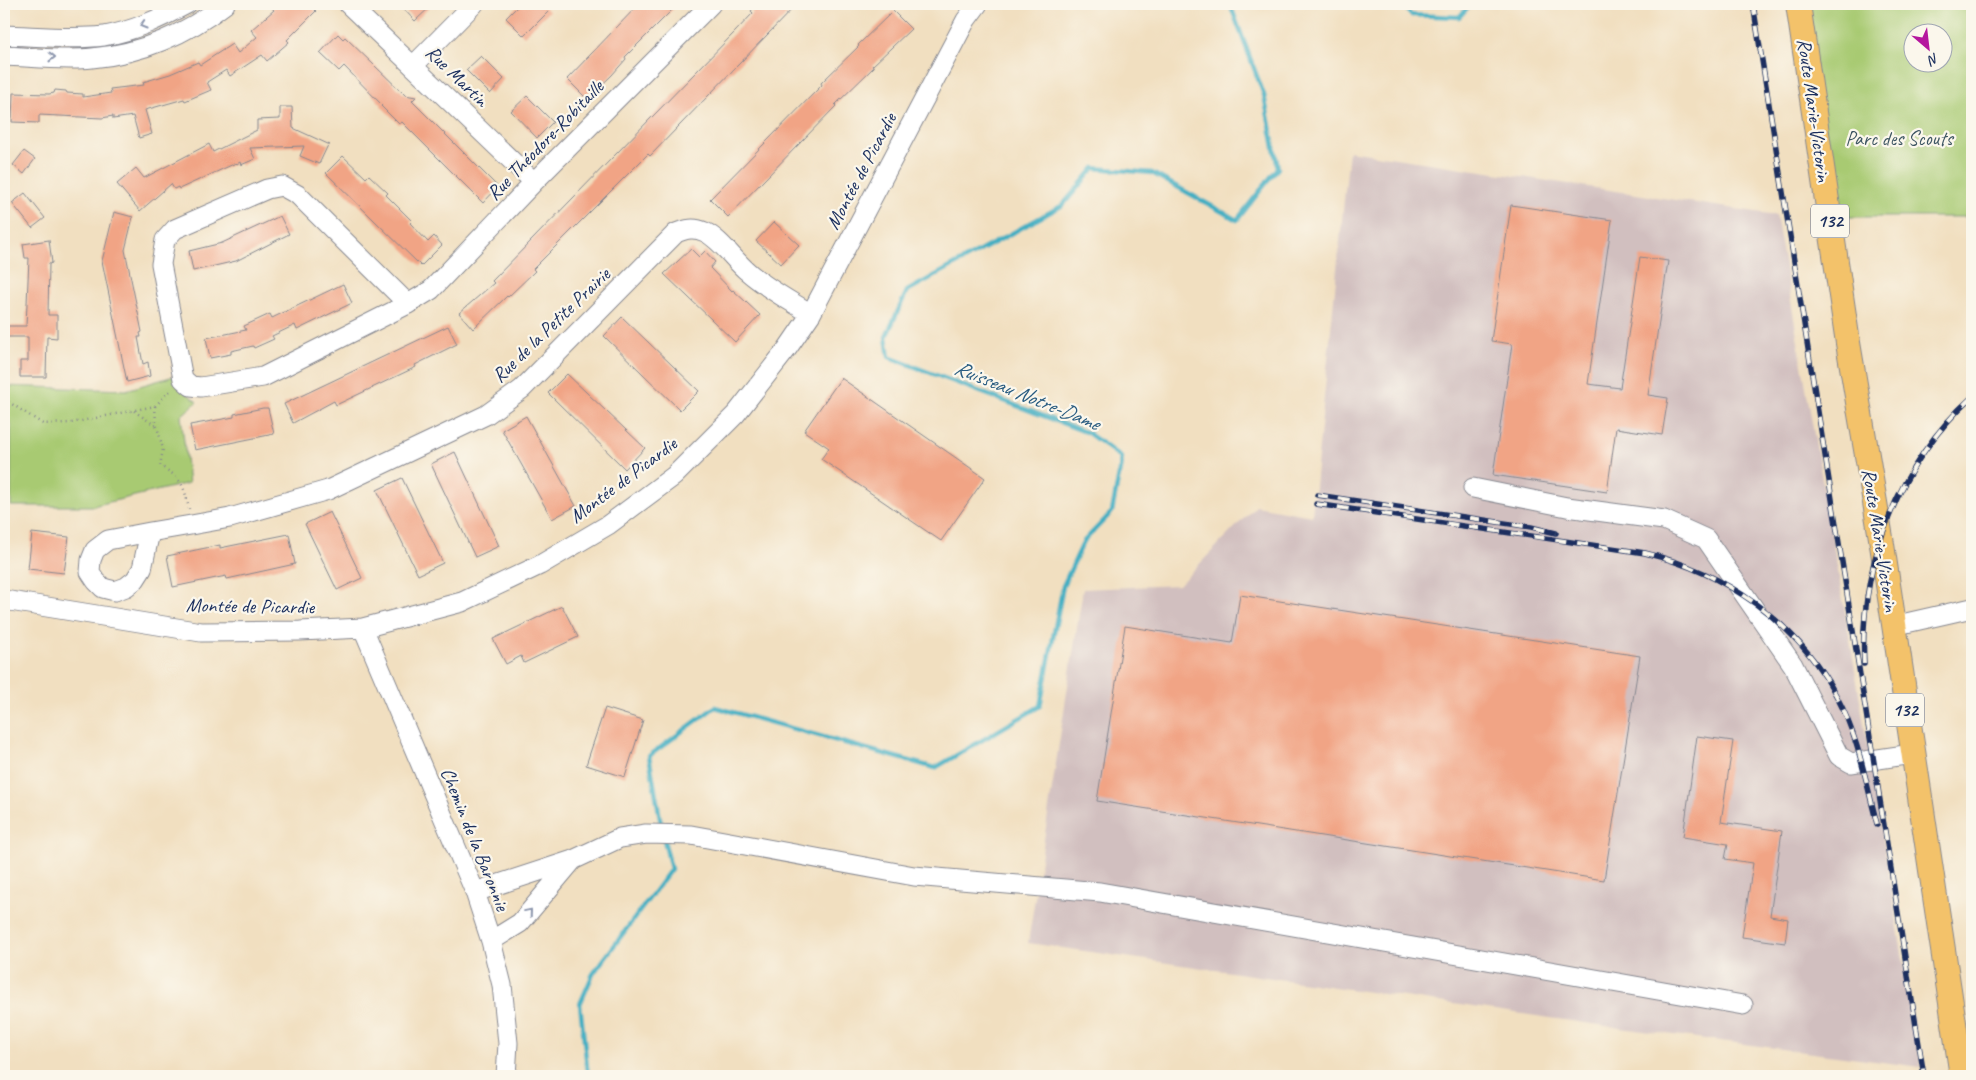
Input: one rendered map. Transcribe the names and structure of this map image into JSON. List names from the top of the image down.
{
  "streets": {
    "main road": ["Route Marie-Victorin", "132"],
    "street": [
      "Rue Martin",
      "Rue Théodore-Robitaille",
      "Montée de Picardie",
      "Rue de la Petite Prairie",
      "Chemin de la Baronnie"
    ]
  },
  "crossings": [
    ["Rue Martin", "Rue Théodore-Robitaille"],
    ["Montée de Picardie", "Rue de la Petite Prairie"],
    ["Montée de Picardie", "Chemin de la Baronnie"]
  ],
  "water": ["Ruisseau Notre-Dame"],
  "parks": ["Parc des Scouts"],
  "north": "bottom right"
}
